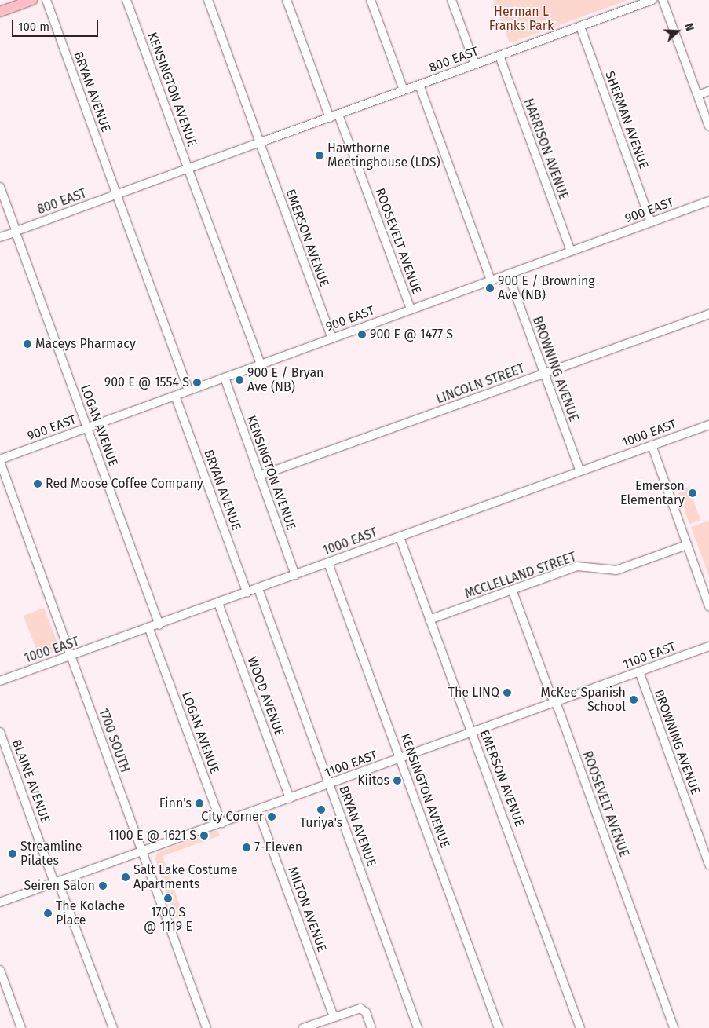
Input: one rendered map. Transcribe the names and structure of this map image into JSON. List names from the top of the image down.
{
  "streets": {
    "street": [
      "800 EAST",
      "KENSINGTON AVENUE",
      "BRYAN AVENUE",
      "SHERMAN AVENUE",
      "HARRISON AVENUE",
      "900 EAST",
      "EMERSON AVENUE",
      "ROOSEVELT AVENUE",
      "BROWNING AVENUE",
      "LINCOLN STREET",
      "LOGAN AVENUE",
      "1000 EAST",
      "MCCLELLAND STREET",
      "1100 EAST",
      "WOOD AVENUE",
      "1700 SOUTH",
      "BLAINE AVENUE",
      "MILTON AVENUE"
    ]
  },
  "crossings": [
    ["800 EAST", "KENSINGTON AVENUE"],
    ["800 EAST", "BRYAN AVENUE"],
    ["800 EAST", "SHERMAN AVENUE"],
    ["800 EAST", "HARRISON AVENUE"],
    ["800 EAST", "EMERSON AVENUE"],
    ["800 EAST", "ROOSEVELT AVENUE"],
    ["800 EAST", "LOGAN AVENUE"],
    ["KENSINGTON AVENUE", "900 EAST"],
    ["KENSINGTON AVENUE", "LINCOLN STREET"],
    ["KENSINGTON AVENUE", "1000 EAST"],
    ["KENSINGTON AVENUE", "1100 EAST"],
    ["BRYAN AVENUE", "900 EAST"],
    ["BRYAN AVENUE", "1000 EAST"],
    ["BRYAN AVENUE", "1100 EAST"],
    ["SHERMAN AVENUE", "900 EAST"],
    ["HARRISON AVENUE", "900 EAST"],
    ["900 EAST", "EMERSON AVENUE"],
    ["900 EAST", "ROOSEVELT AVENUE"],
    ["900 EAST", "BROWNING AVENUE"],
    ["900 EAST", "LOGAN AVENUE"],
    ["900 EAST", "1700 SOUTH"],
    ["EMERSON AVENUE", "1000 EAST"],
    ["EMERSON AVENUE", "MCCLELLAND STREET"],
    ["EMERSON AVENUE", "1100 EAST"],
    ["ROOSEVELT AVENUE", "MCCLELLAND STREET"],
    ["ROOSEVELT AVENUE", "1100 EAST"],
    ["BROWNING AVENUE", "LINCOLN STREET"],
    ["BROWNING AVENUE", "1000 EAST"],
    ["BROWNING AVENUE", "1100 EAST"],
    ["LOGAN AVENUE", "1000 EAST"],
    ["LOGAN AVENUE", "1100 EAST"],
    ["1000 EAST", "WOOD AVENUE"],
    ["1000 EAST", "1700 SOUTH"],
    ["1100 EAST", "WOOD AVENUE"],
    ["1100 EAST", "1700 SOUTH"],
    ["1100 EAST", "BLAINE AVENUE"],
    ["1100 EAST", "MILTON AVENUE"]
  ],
  "parks": ["Herman L Franks Park"],
  "places": [
    "Hawthorne Meetinghouse (LDS)",
    "900 E / Browning Ave (NB)",
    "900 E @ 1477 S",
    "Maceys Pharmacy",
    "900 E / Bryan Ave (NB)",
    "900 E @ 1554 S",
    "Red Moose Coffee Company",
    "Emerson Elementary",
    "The LINQ",
    "McKee Spanish School",
    "Kiitos",
    "Finn's",
    "Turiya's",
    "City Corner",
    "1100 E @ 1621 S",
    "7-Eleven",
    "Streamline Pilates",
    "Salt Lake Costume Apartments",
    "Seiren Salon",
    "1700 S @ 1119 E",
    "The Kolache Place"
  ],
  "scale_bar": "100 m",
  "north": "right"
}
